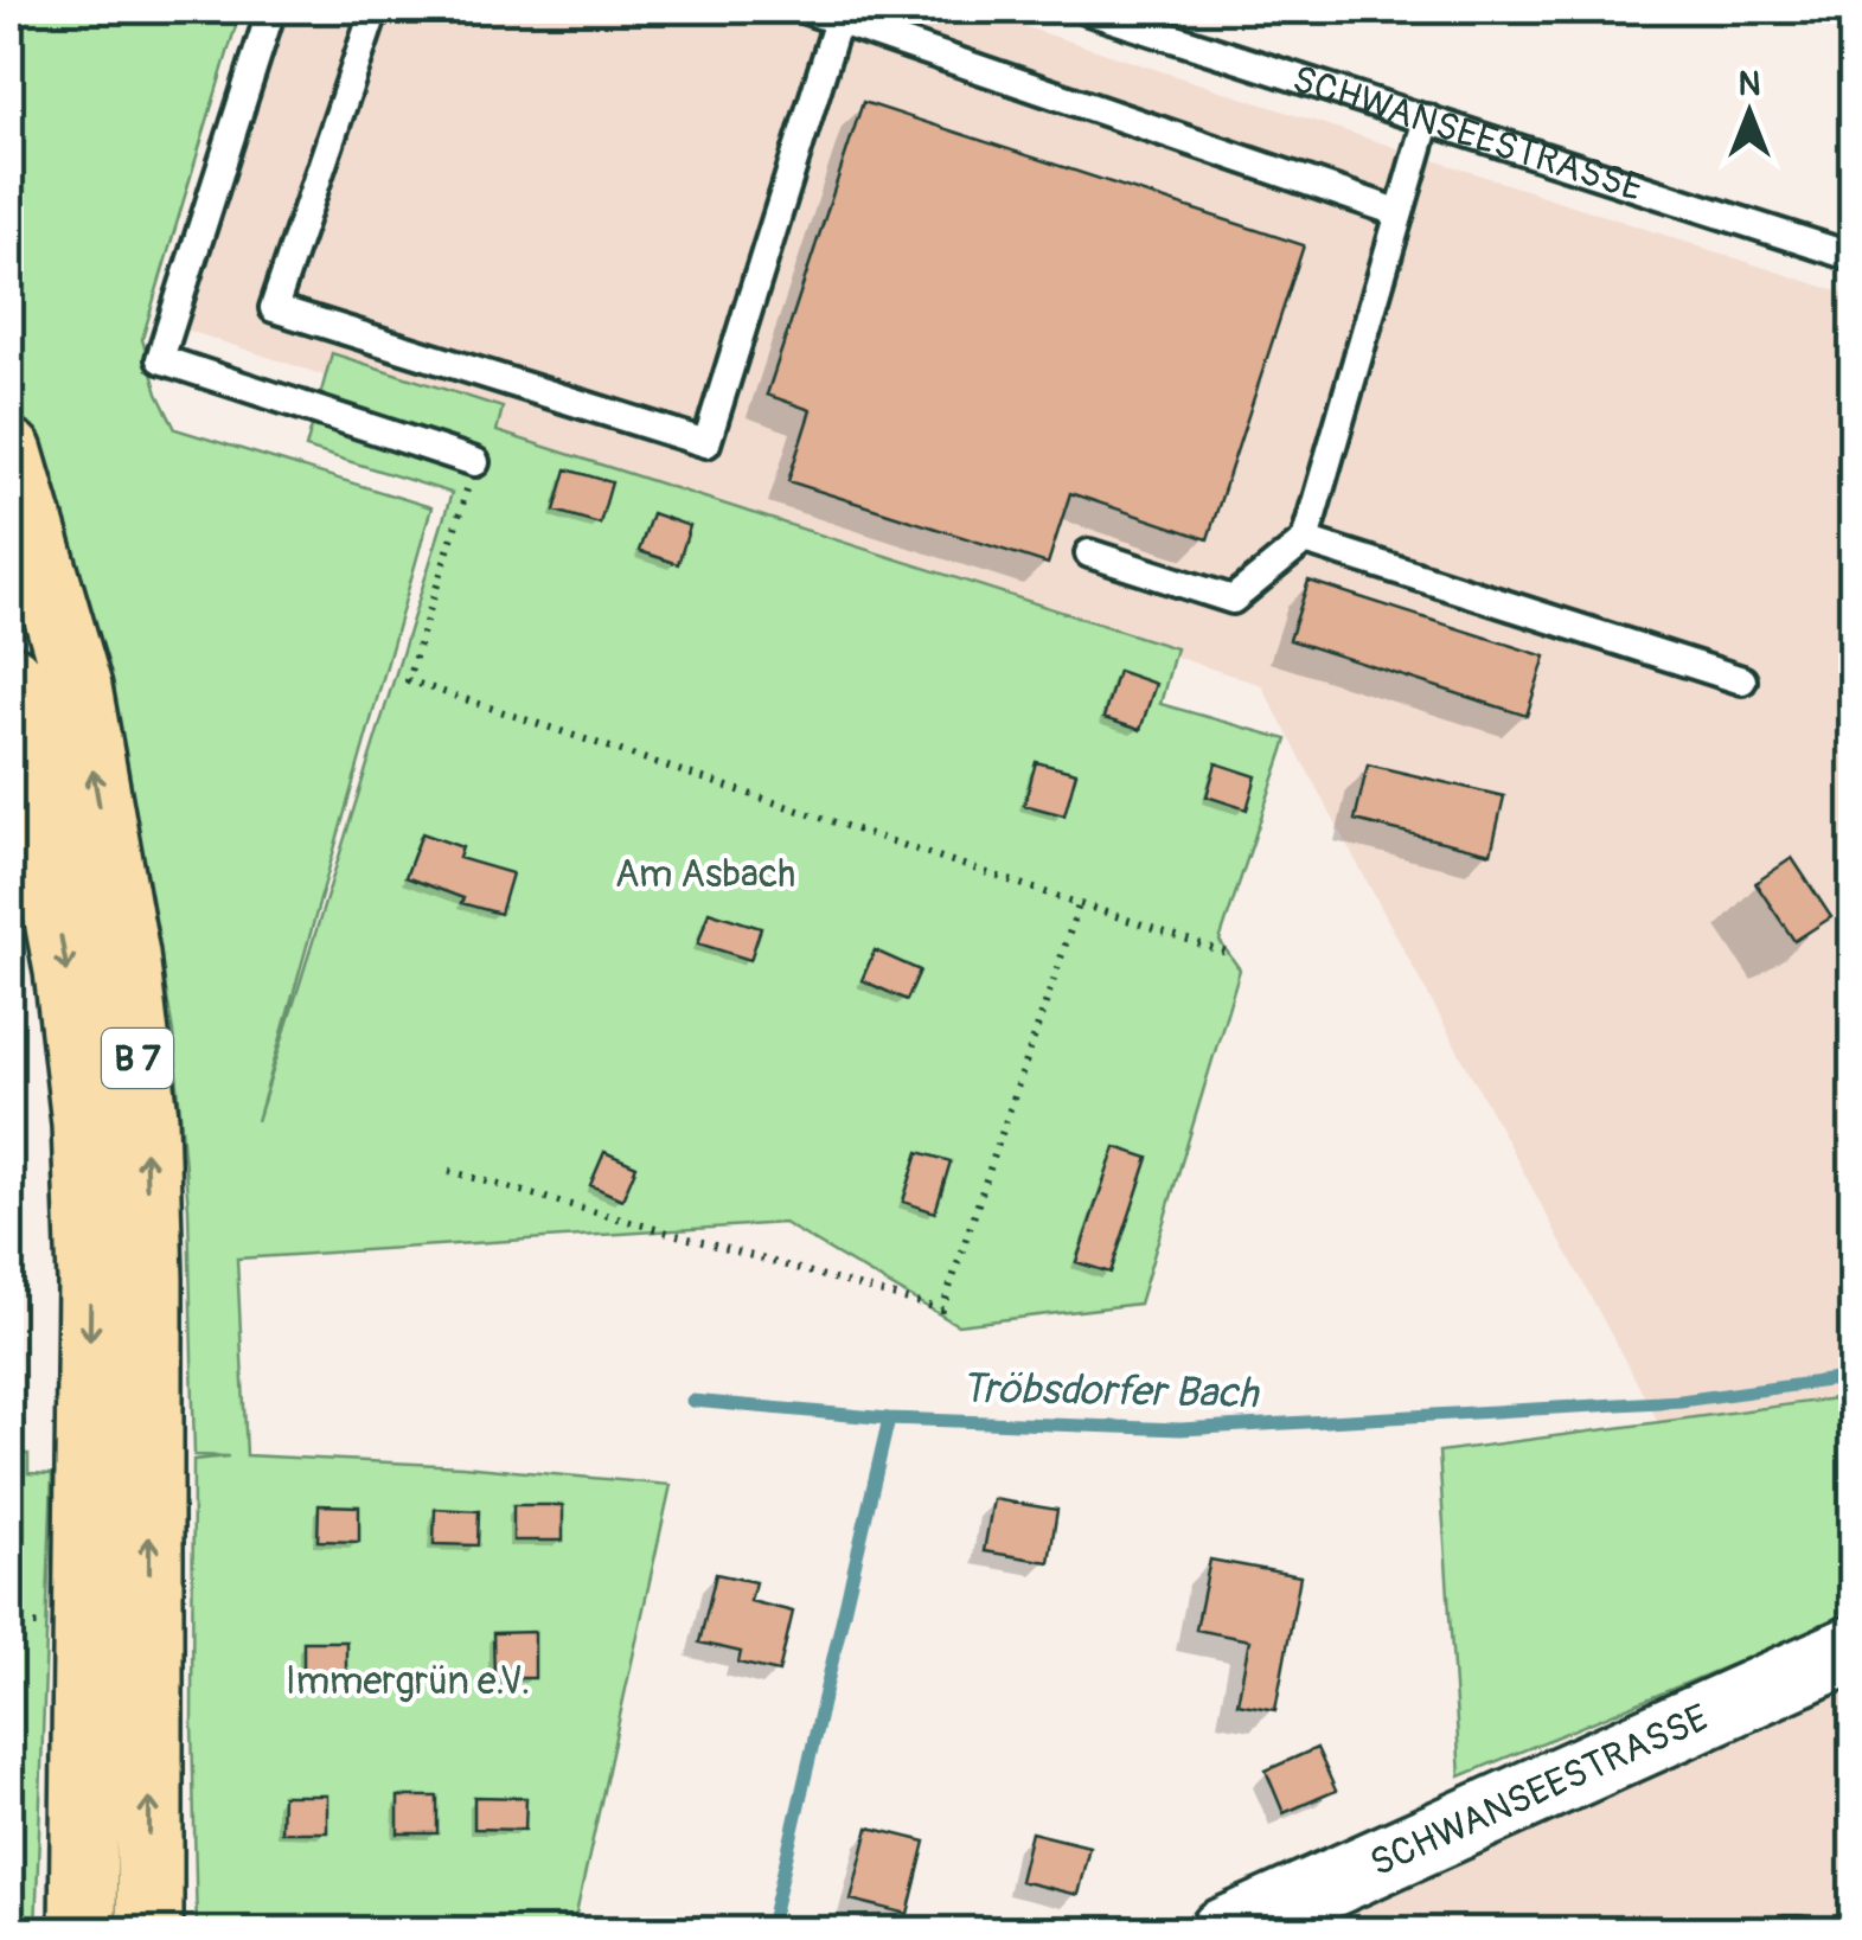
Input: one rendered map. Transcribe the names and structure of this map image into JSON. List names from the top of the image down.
{
  "streets": {
    "main road": ["B 7"],
    "street": ["SCHWANSEESTRASSE"]
  },
  "water": ["Tröbsdorfer Bach"],
  "parks": ["Am Asbach", "Immergrün e.V."],
  "north": "top"
}
